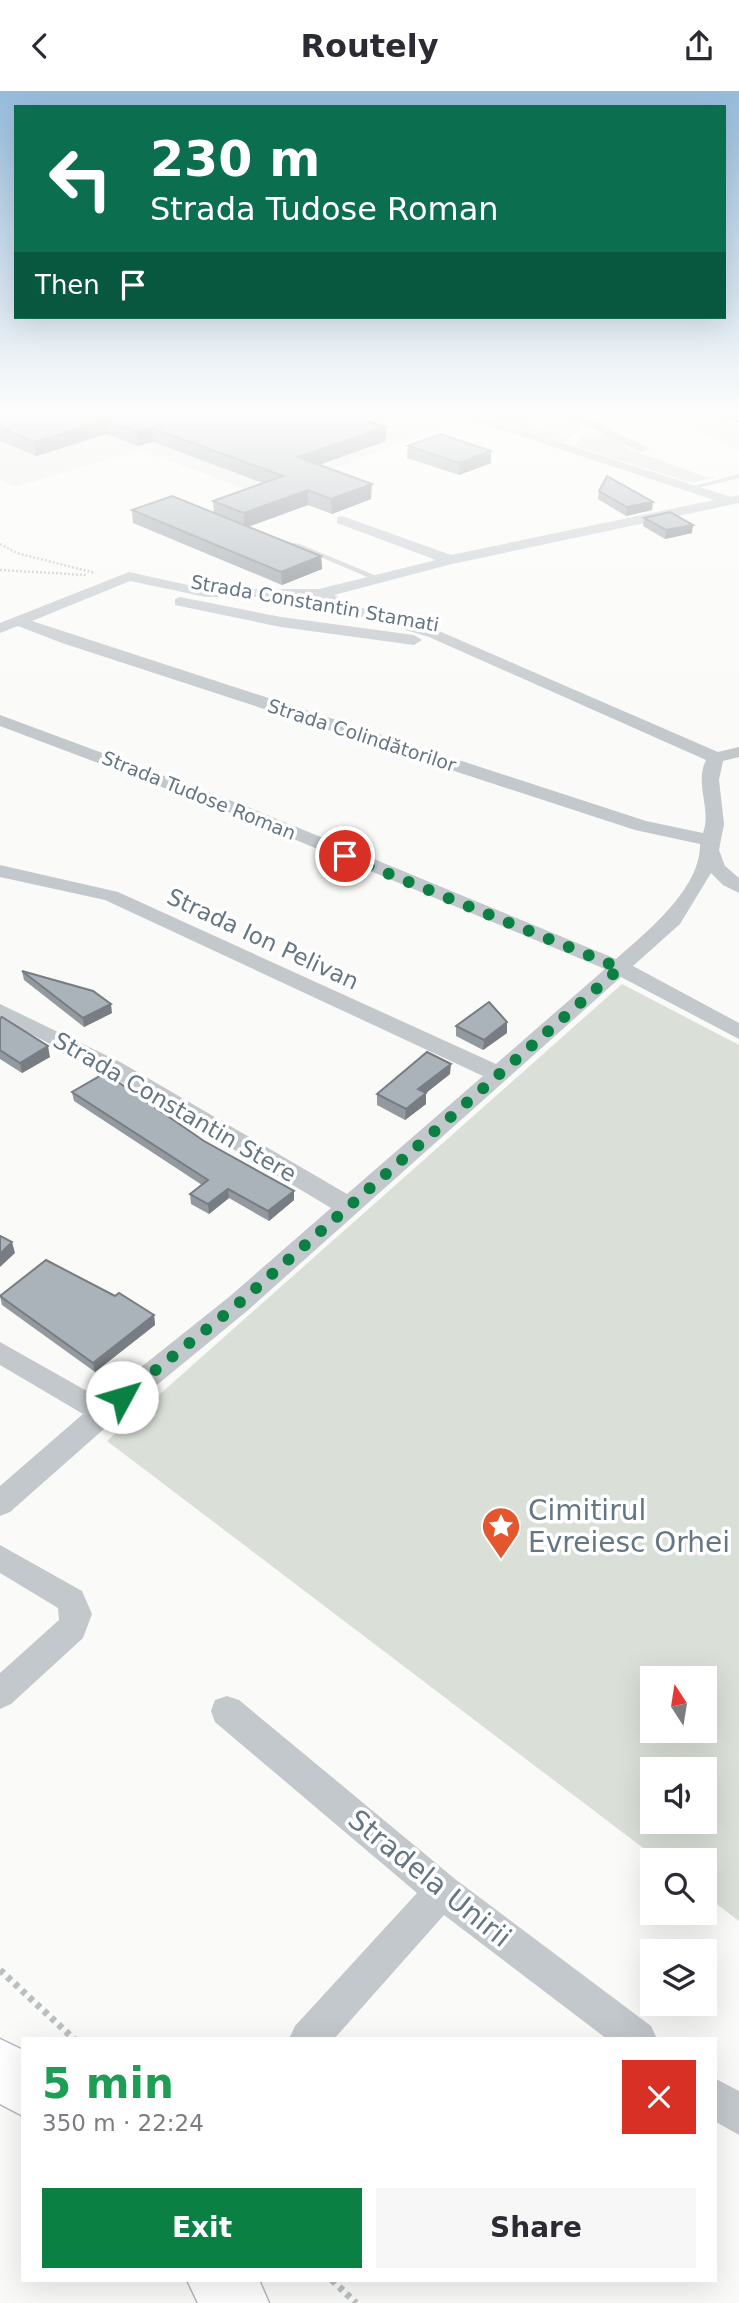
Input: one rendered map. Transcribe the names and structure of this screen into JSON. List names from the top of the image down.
{
  "streets": {
    "street": [
      "Strada Constantin Stamati",
      "Strada Colindătorilor",
      "Strada Tudose Roman",
      "Strada Ion Pelivan",
      "Strada Constantin Stere",
      "Stradela Unirii"
    ]
  },
  "places": {
    "place": ["Cimitirul Evreiesc Orhei"]
  },
  "north": "top",
  "page": {
    "header": "Routely",
    "turn": ["230 m", "Strada Tudose Roman"],
    "then": "Then",
    "heading": ["5 min", "350 m · 22:24"],
    "buttons": ["Exit", "Share"]
  }
}
